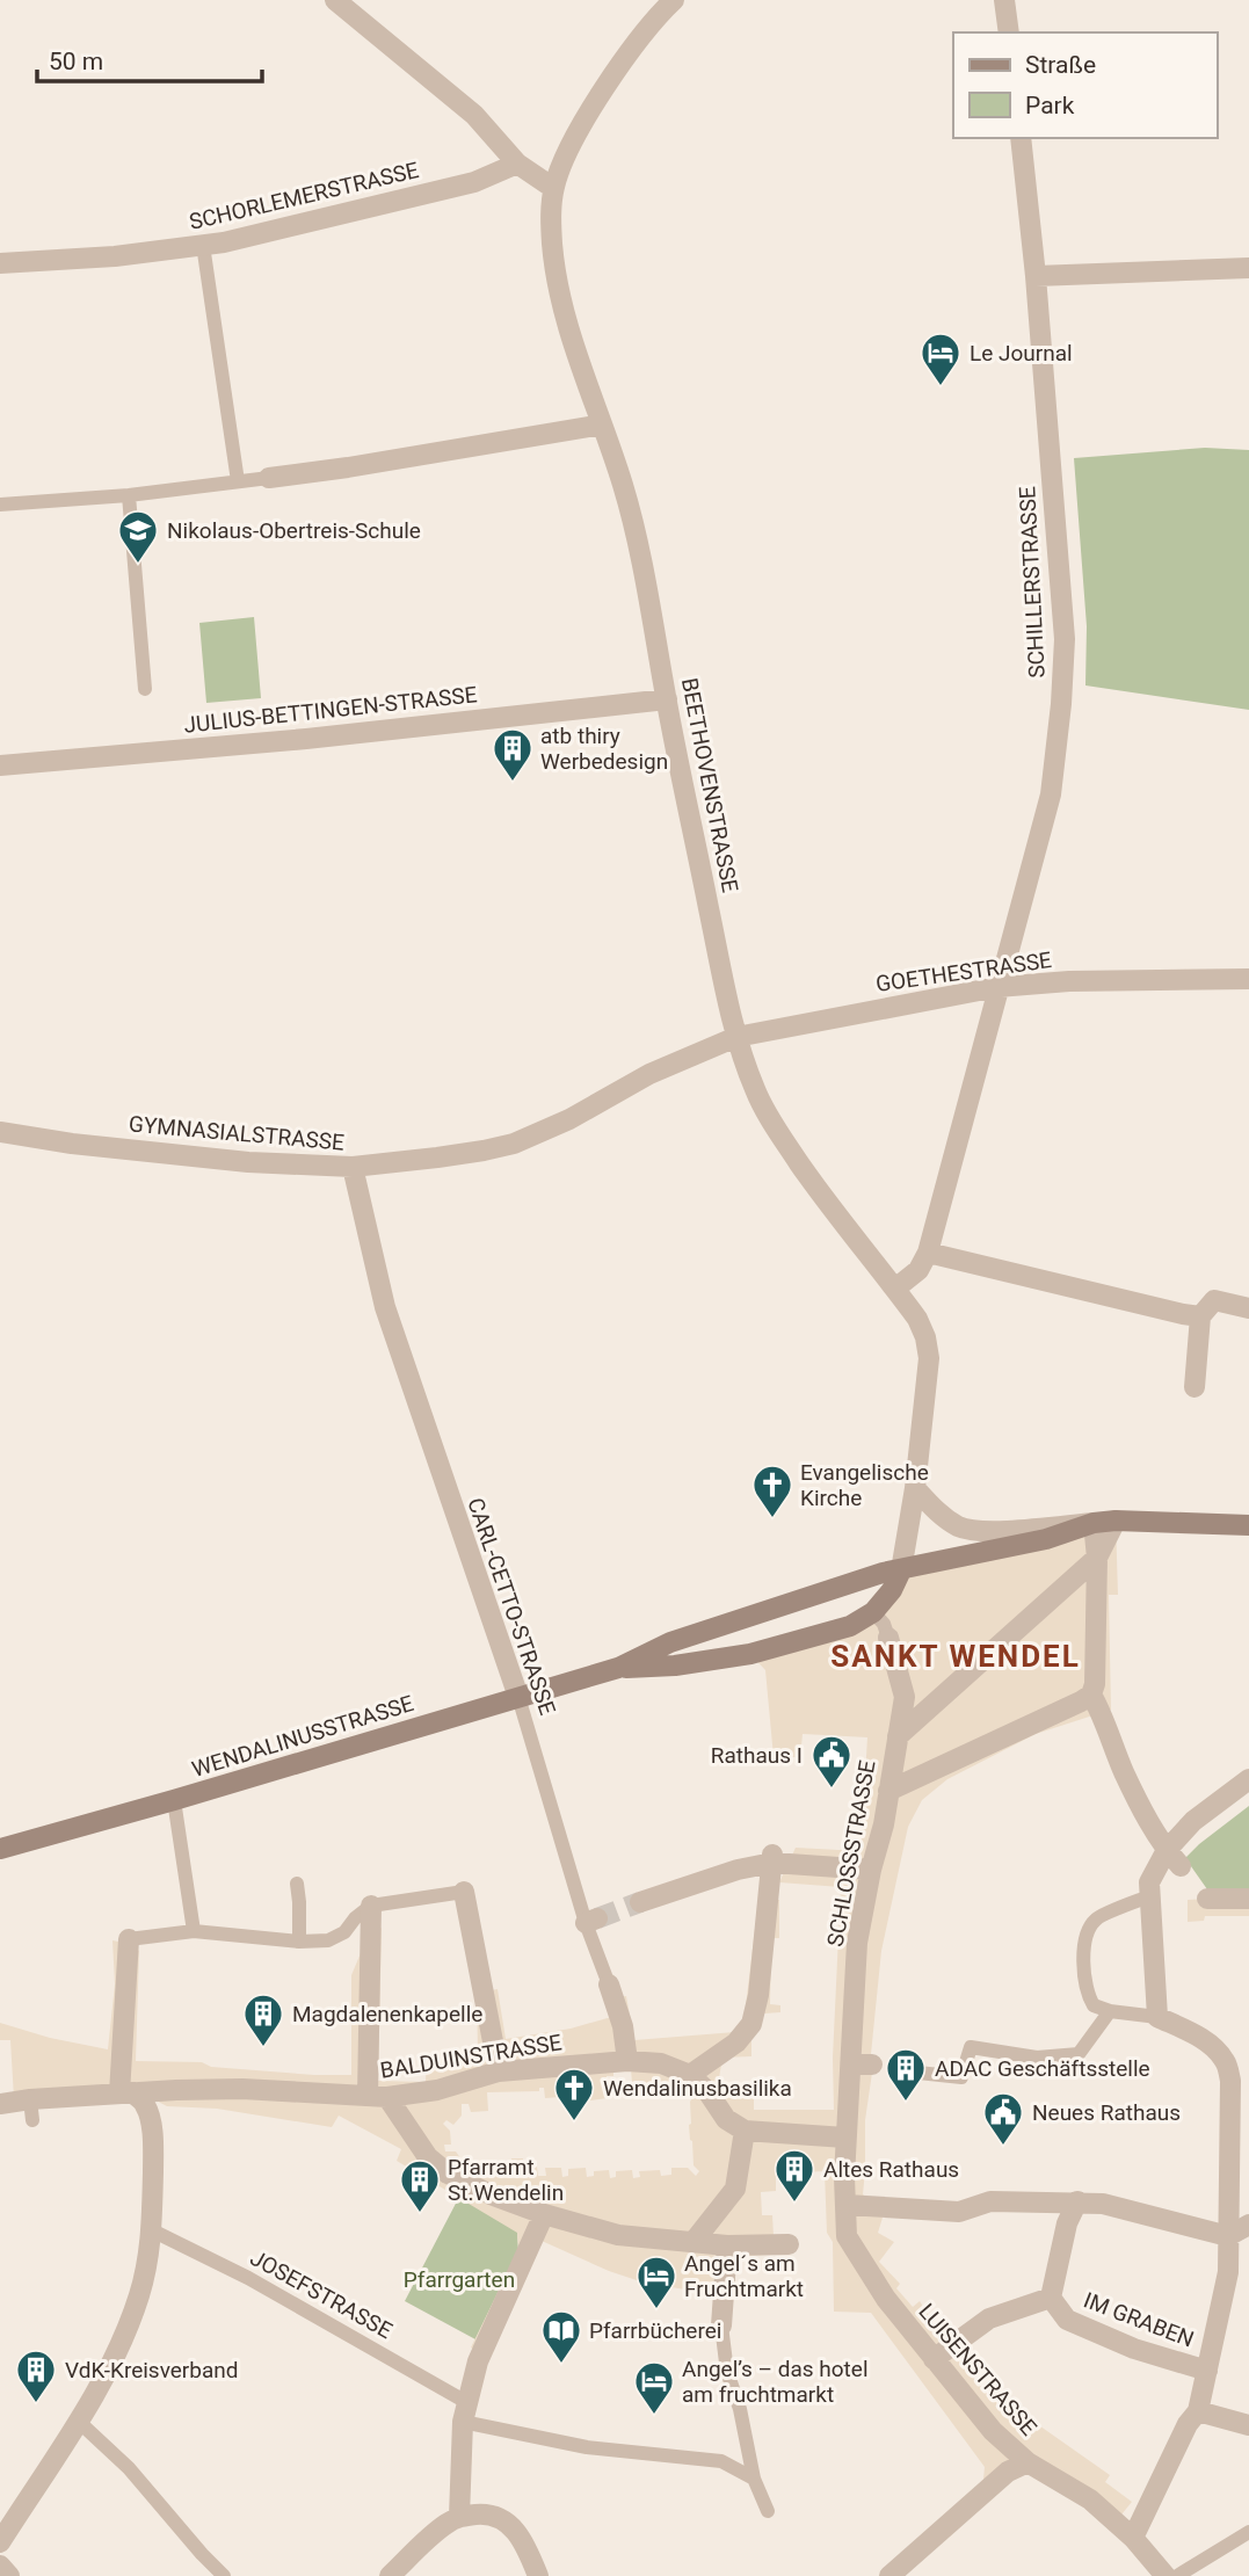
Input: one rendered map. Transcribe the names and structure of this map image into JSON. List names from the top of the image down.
{
  "streets": {
    "main road": ["WENDALINUSSTRASSE"],
    "street": [
      "SCHORLEMERSTRASSE",
      "SCHILLERSTRASSE",
      "JULIUS-BETTINGEN-STRASSE",
      "BEETHOVENSTRASSE",
      "GOETHESTRASSE",
      "GYMNASIALSTRASSE",
      "CARL-CETTO-STRASSE",
      "SCHLOSSSTRASSE",
      "BALDUINSTRASSE",
      "IM GRABEN",
      "LUISENSTRASSE"
    ],
    "lane": ["JOSEFSTRASSE"]
  },
  "crossings": [
    ["SCHILLERSTRASSE", "BEETHOVENSTRASSE"],
    ["SCHILLERSTRASSE", "GOETHESTRASSE"],
    ["JULIUS-BETTINGEN-STRASSE", "BEETHOVENSTRASSE"],
    ["BEETHOVENSTRASSE", "GOETHESTRASSE"],
    ["BEETHOVENSTRASSE", "GYMNASIALSTRASSE"],
    ["BEETHOVENSTRASSE", "WENDALINUSSTRASSE"],
    ["GOETHESTRASSE", "GYMNASIALSTRASSE"],
    ["GYMNASIALSTRASSE", "CARL-CETTO-STRASSE"],
    ["CARL-CETTO-STRASSE", "WENDALINUSSTRASSE"],
    ["CARL-CETTO-STRASSE", "BALDUINSTRASSE"],
    ["SCHLOSSSTRASSE", "LUISENSTRASSE"],
    ["IM GRABEN", "LUISENSTRASSE"]
  ],
  "districts": ["SANKT WENDEL"],
  "parks": ["Pfarrgarten"],
  "places": {
    "hotel": ["Le Journal", "Angel´s am Fruchtmarkt", "Angel’s – das hotel am fruchtmarkt"],
    "school or university": ["Nikolaus-Obertreis-Schule"],
    "building": [
      "atb thiry Werbedesign",
      "Magdalenenkapelle",
      "ADAC Geschäftsstelle",
      "Altes Rathaus",
      "Pfarramt St.Wendelin",
      "VdK-Kreisverband"
    ],
    "church": ["Evangelische Kirche", "Wendalinusbasilika"],
    "public building": ["Rathaus I", "Neues Rathaus"],
    "library": ["Pfarrbücherei"]
  },
  "legend": ["Straße", "Park"],
  "scale_bar": "50 m"
}
